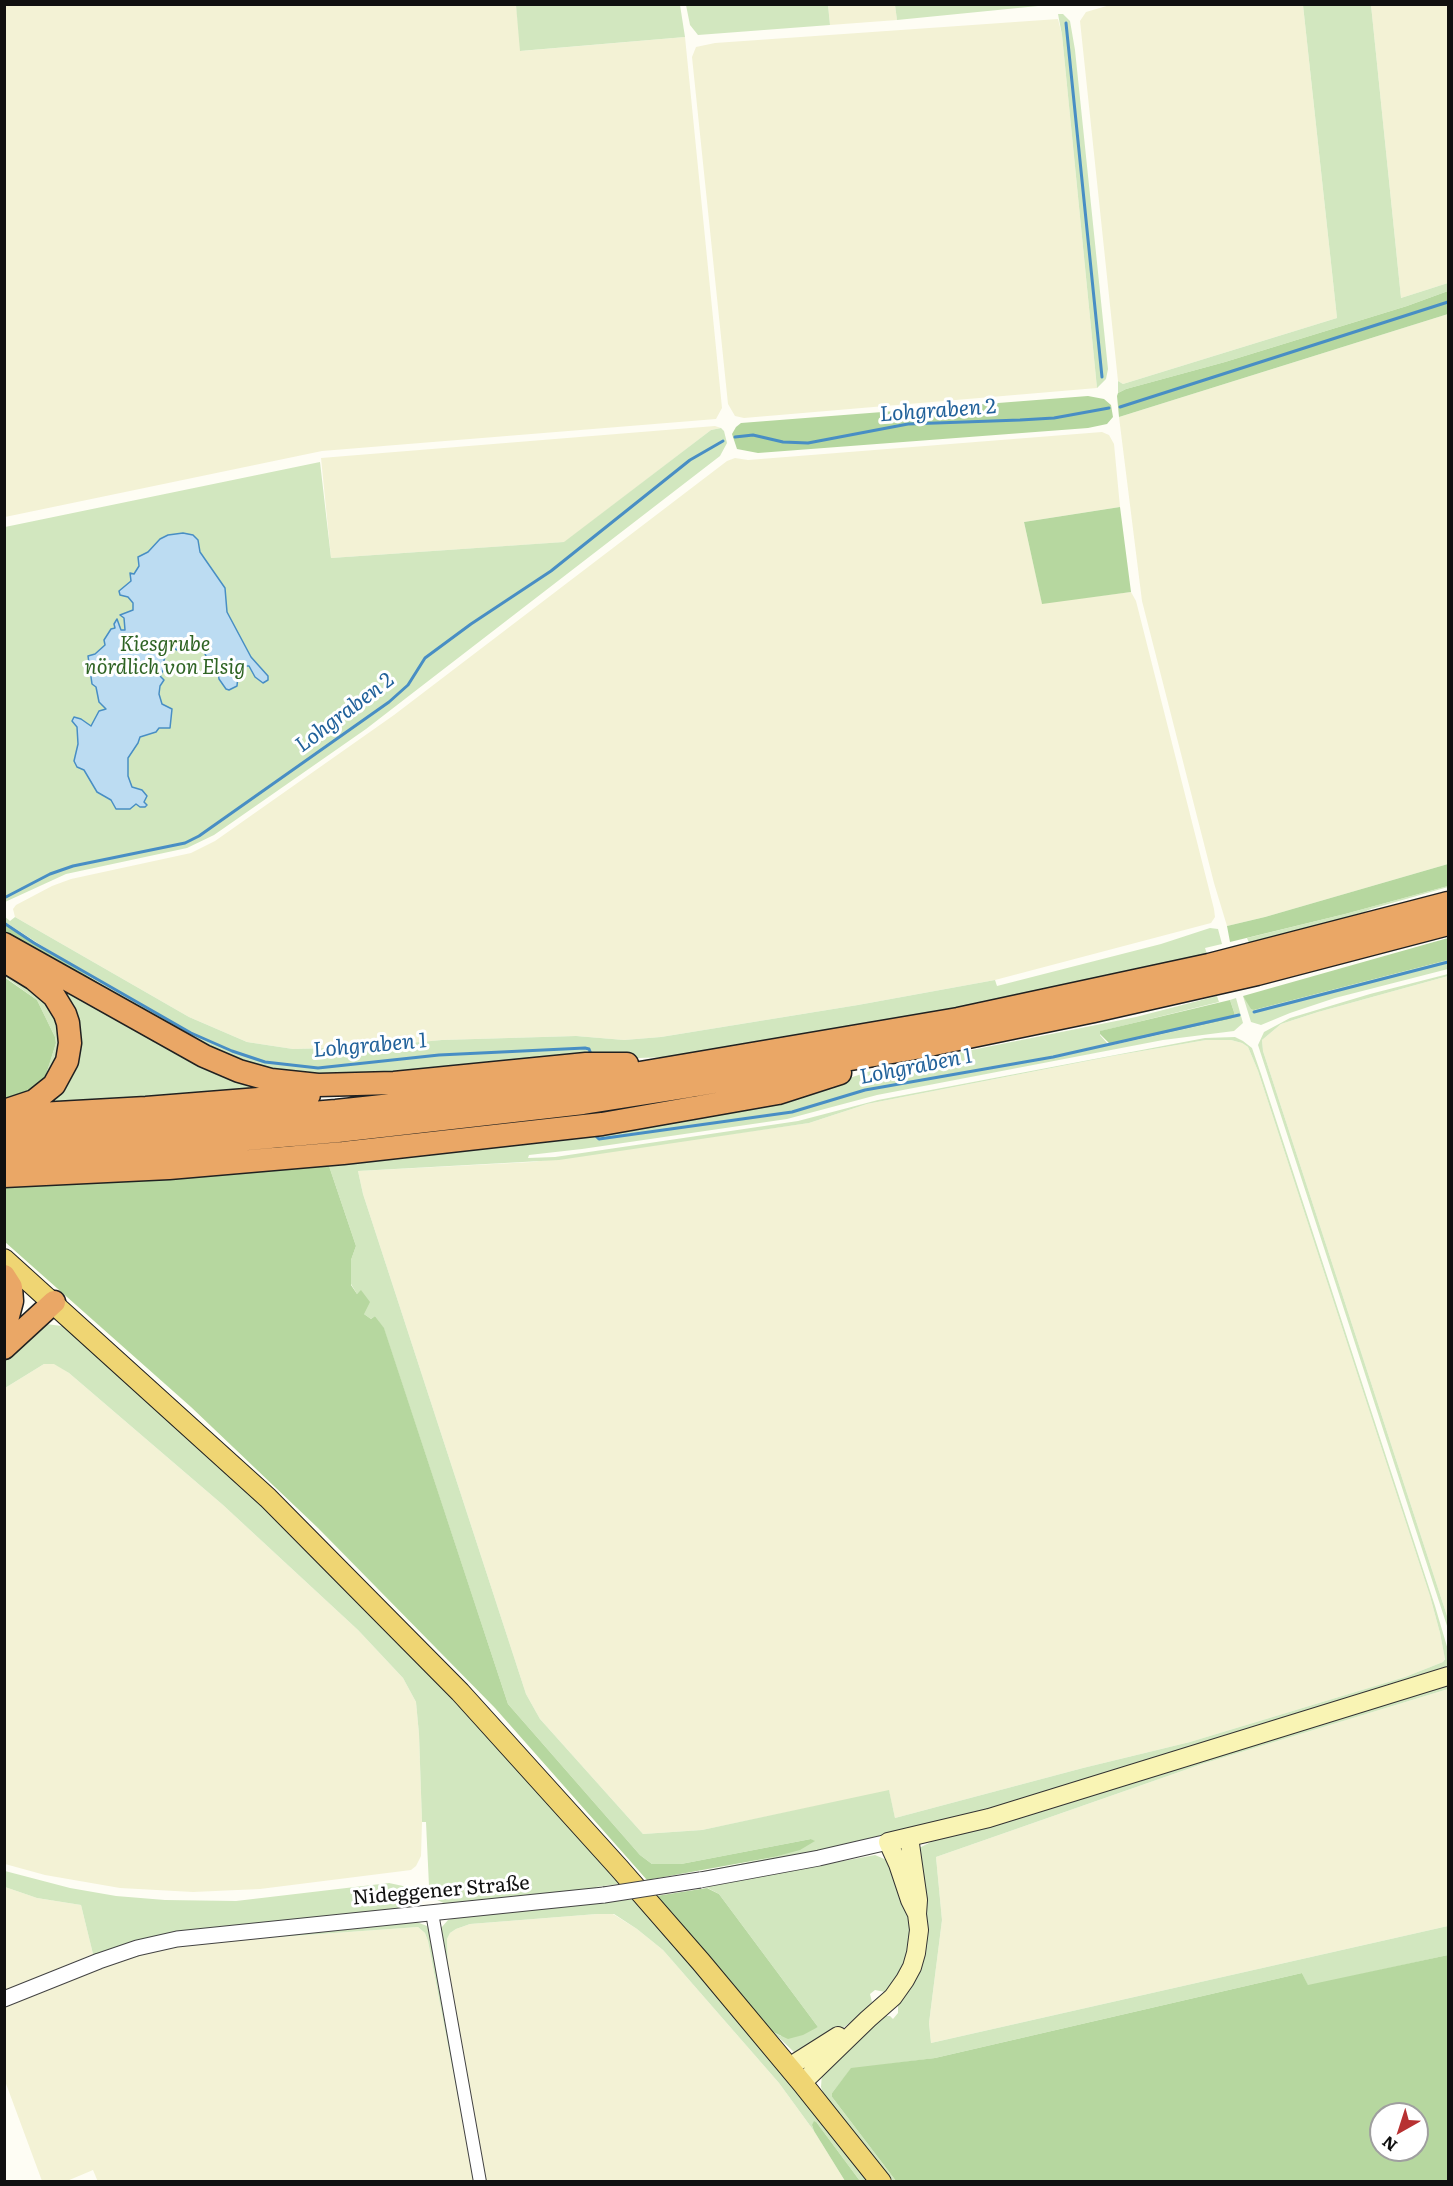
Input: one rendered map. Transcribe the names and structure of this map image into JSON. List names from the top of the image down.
{
  "streets": {
    "street": ["Nideggener Straße"]
  },
  "water": ["Lohgraben 2", "Lohgraben 1"],
  "parks": ["Kiesgrube nördlich von Elsig"],
  "north": "bottom left"
}
